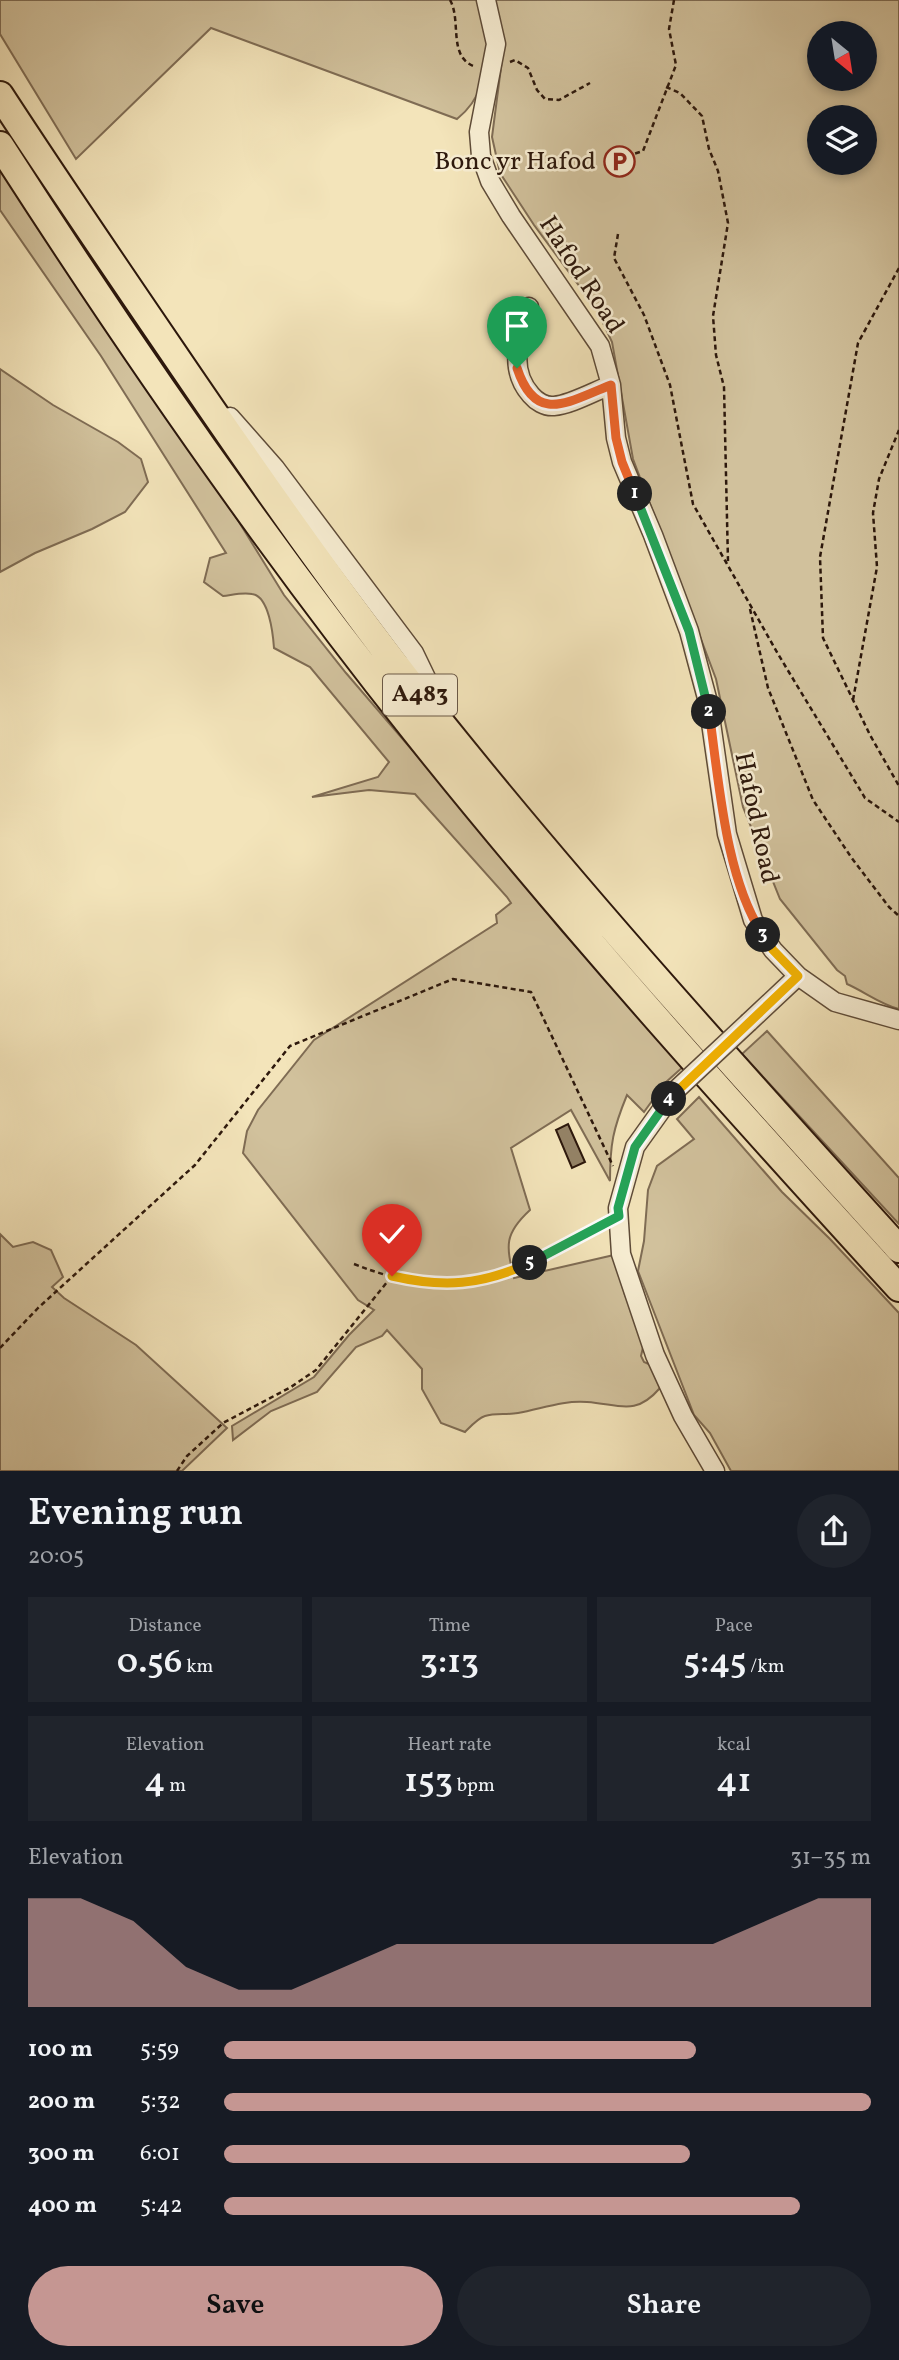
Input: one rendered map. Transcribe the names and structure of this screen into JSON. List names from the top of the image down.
{
  "streets": {
    "highway": ["A483"],
    "street": ["Hafod Road"]
  },
  "places": {
    "parking": ["Bonc yr Hafod"]
  },
  "north": "bottom right",
  "page": {
    "pins": [
      "1",
      "2",
      "3",
      "4",
      "5"
    ],
    "heading": ["Evening run", "20:05"],
    "stats": [
      ["Distance", "0.56 km"],
      ["Time", "3:13"],
      ["Pace", "5:45 /km"],
      ["Elevation", "4 m"],
      ["Heart rate", "153 bpm"],
      ["kcal", "41"]
    ],
    "chart": ["Elevation", "31–35 m"],
    "list": [
      {
        "name": "100 m",
        "note": "5:59"
      },
      {
        "name": "200 m",
        "note": "5:32"
      },
      {
        "name": "300 m",
        "note": "6:01"
      },
      {
        "name": "400 m",
        "note": "5:42"
      }
    ],
    "buttons": ["Save", "Share"]
  }
}
